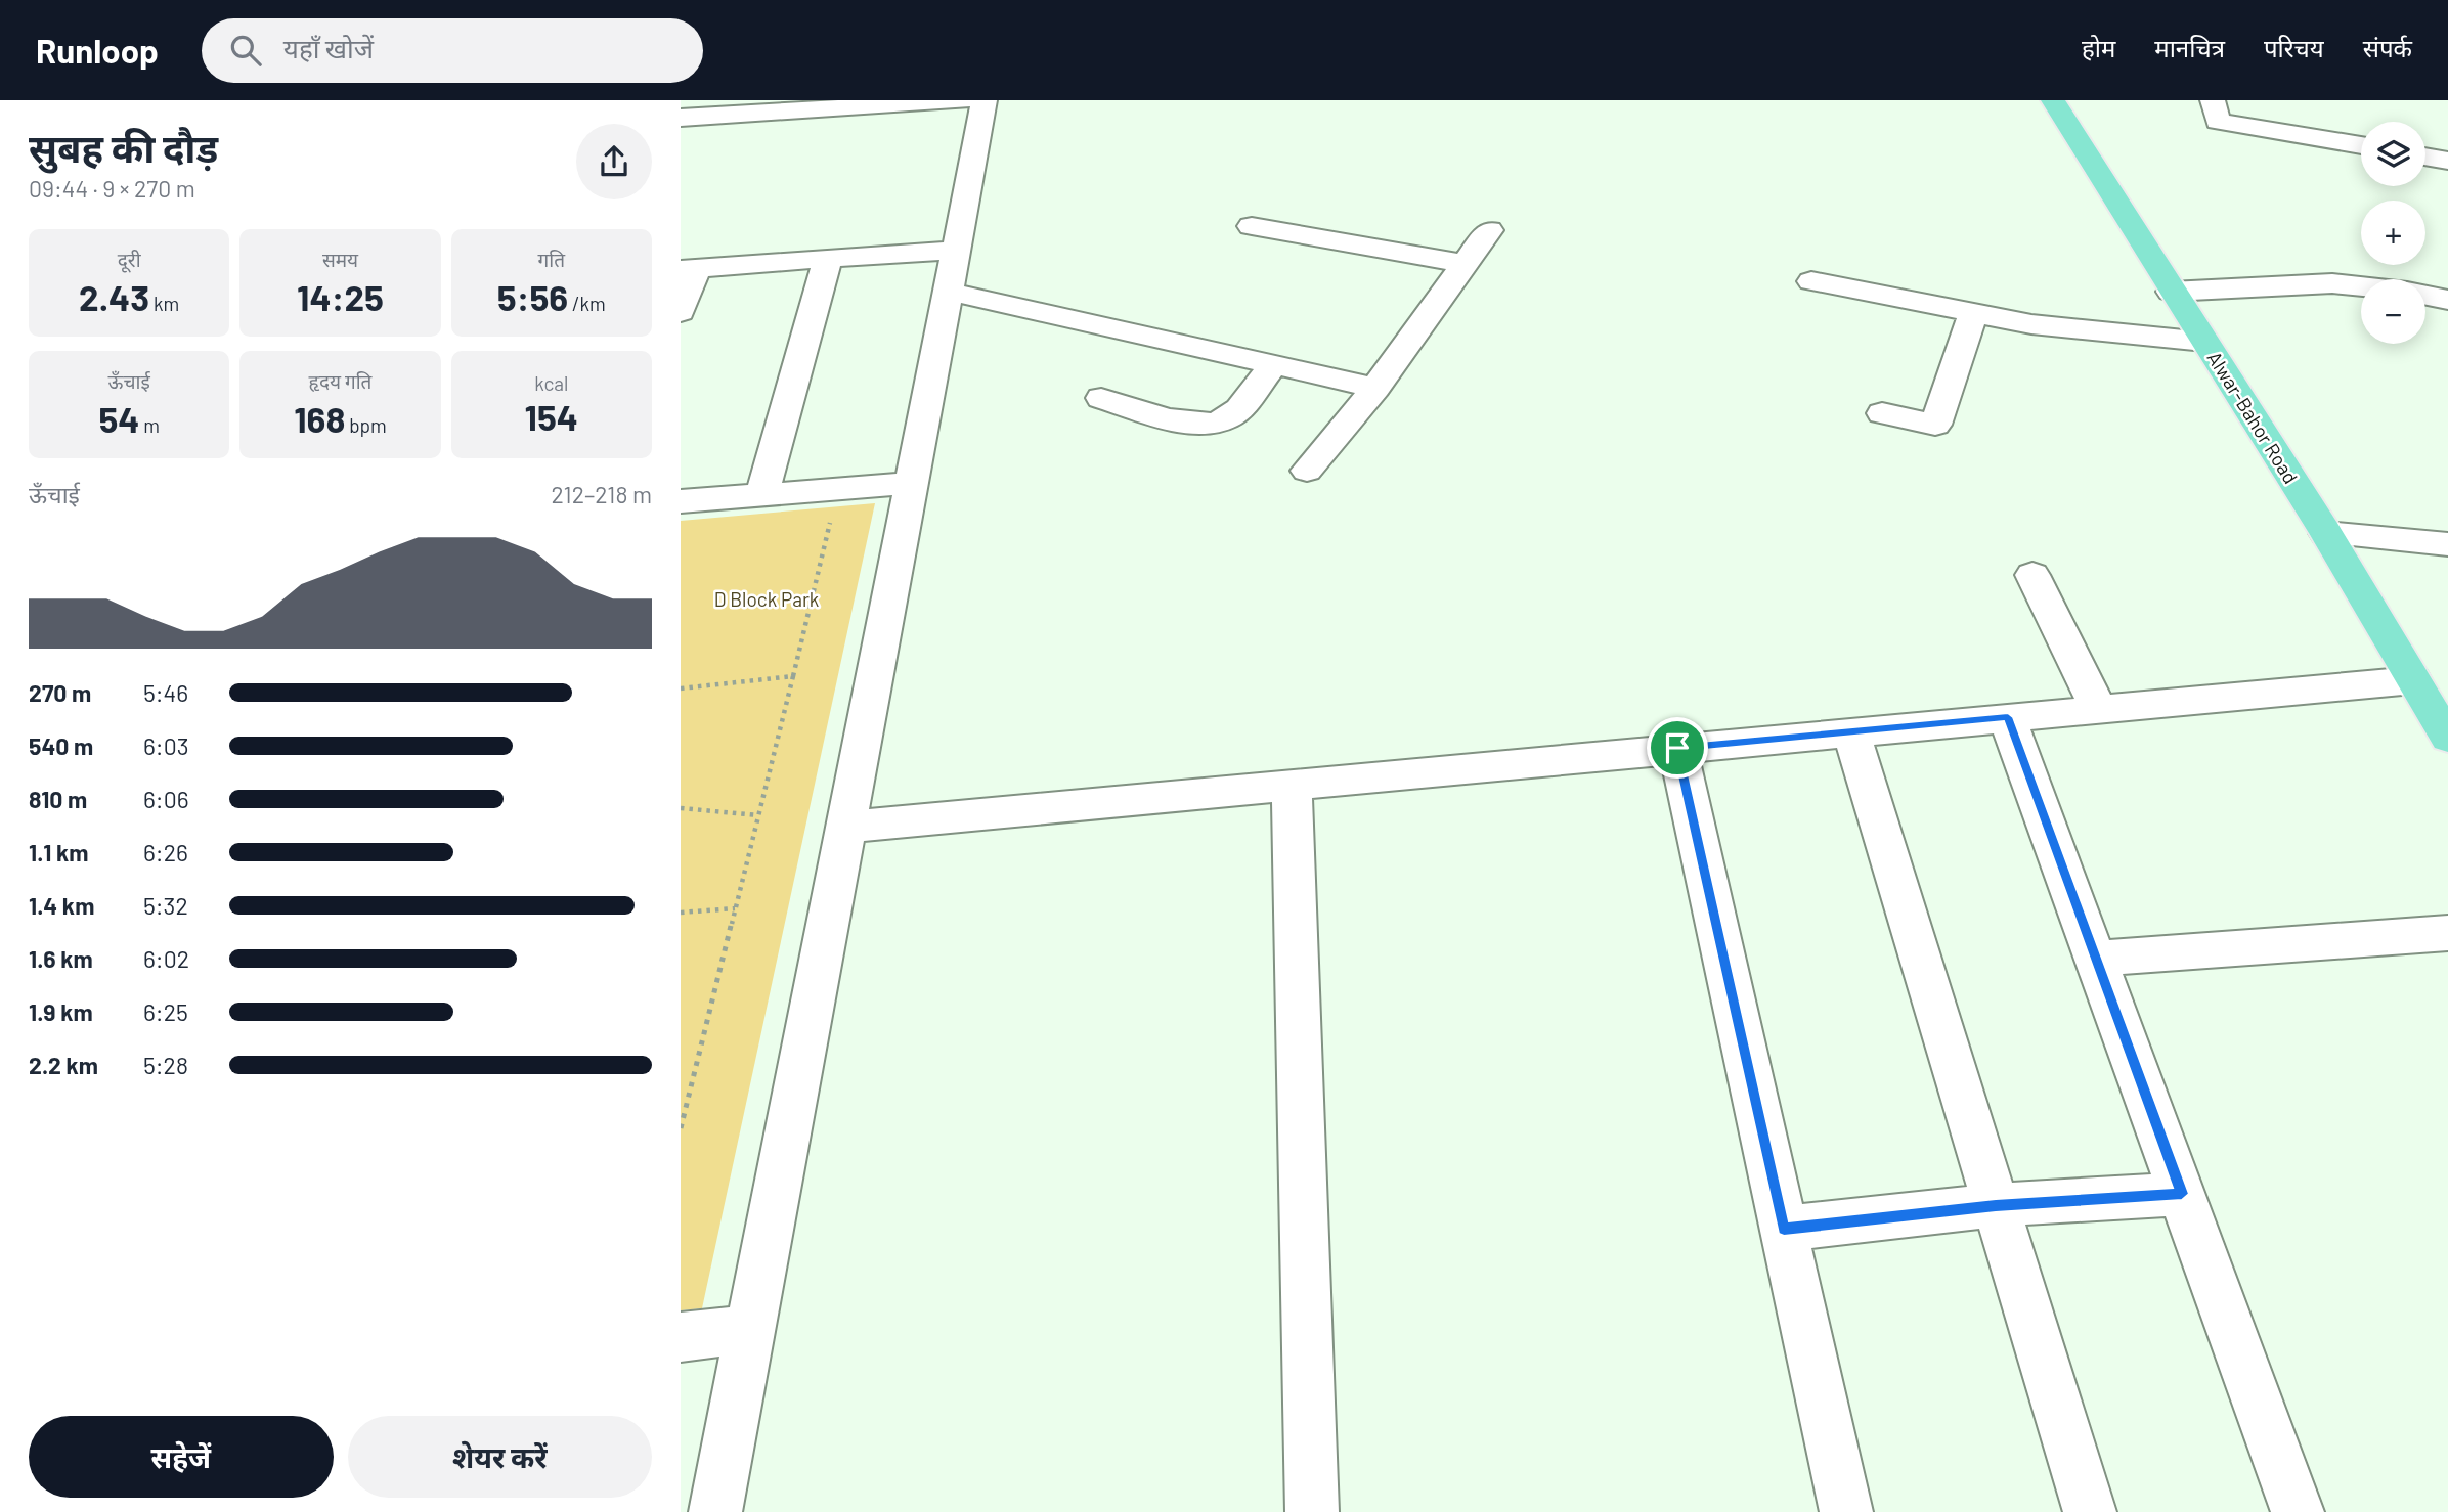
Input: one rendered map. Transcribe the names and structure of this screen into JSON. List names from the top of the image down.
{
  "streets": {
    "main road": ["Alwar-Bahor Road"]
  },
  "parks": ["D Block Park"],
  "page": {
    "header": "Runloop",
    "search": "यहाँ खोजें",
    "nav": [
      "होम",
      "मानचित्र",
      "परिचय",
      "संपर्क"
    ],
    "heading": ["सुबह की दौड़", "09:44 · 9 × 270 m"],
    "map_buttons": ["+", "−"],
    "stats": [
      ["दूरी", "2.43 km"],
      ["समय", "14:25"],
      ["गति", "5:56 /km"],
      ["ऊँचाई", "54 m"],
      ["हृदय गति", "168 bpm"],
      ["kcal", "154"]
    ],
    "chart": ["ऊँचाई", "212–218 m"],
    "list": [
      {
        "name": "270 m",
        "note": "5:46"
      },
      {
        "name": "540 m",
        "note": "6:03"
      },
      {
        "name": "810 m",
        "note": "6:06"
      },
      {
        "name": "1.1 km",
        "note": "6:26"
      },
      {
        "name": "1.4 km",
        "note": "5:32"
      },
      {
        "name": "1.6 km",
        "note": "6:02"
      },
      {
        "name": "1.9 km",
        "note": "6:25"
      },
      {
        "name": "2.2 km",
        "note": "5:28"
      }
    ],
    "buttons": ["सहेजें", "शेयर करें"]
  }
}
